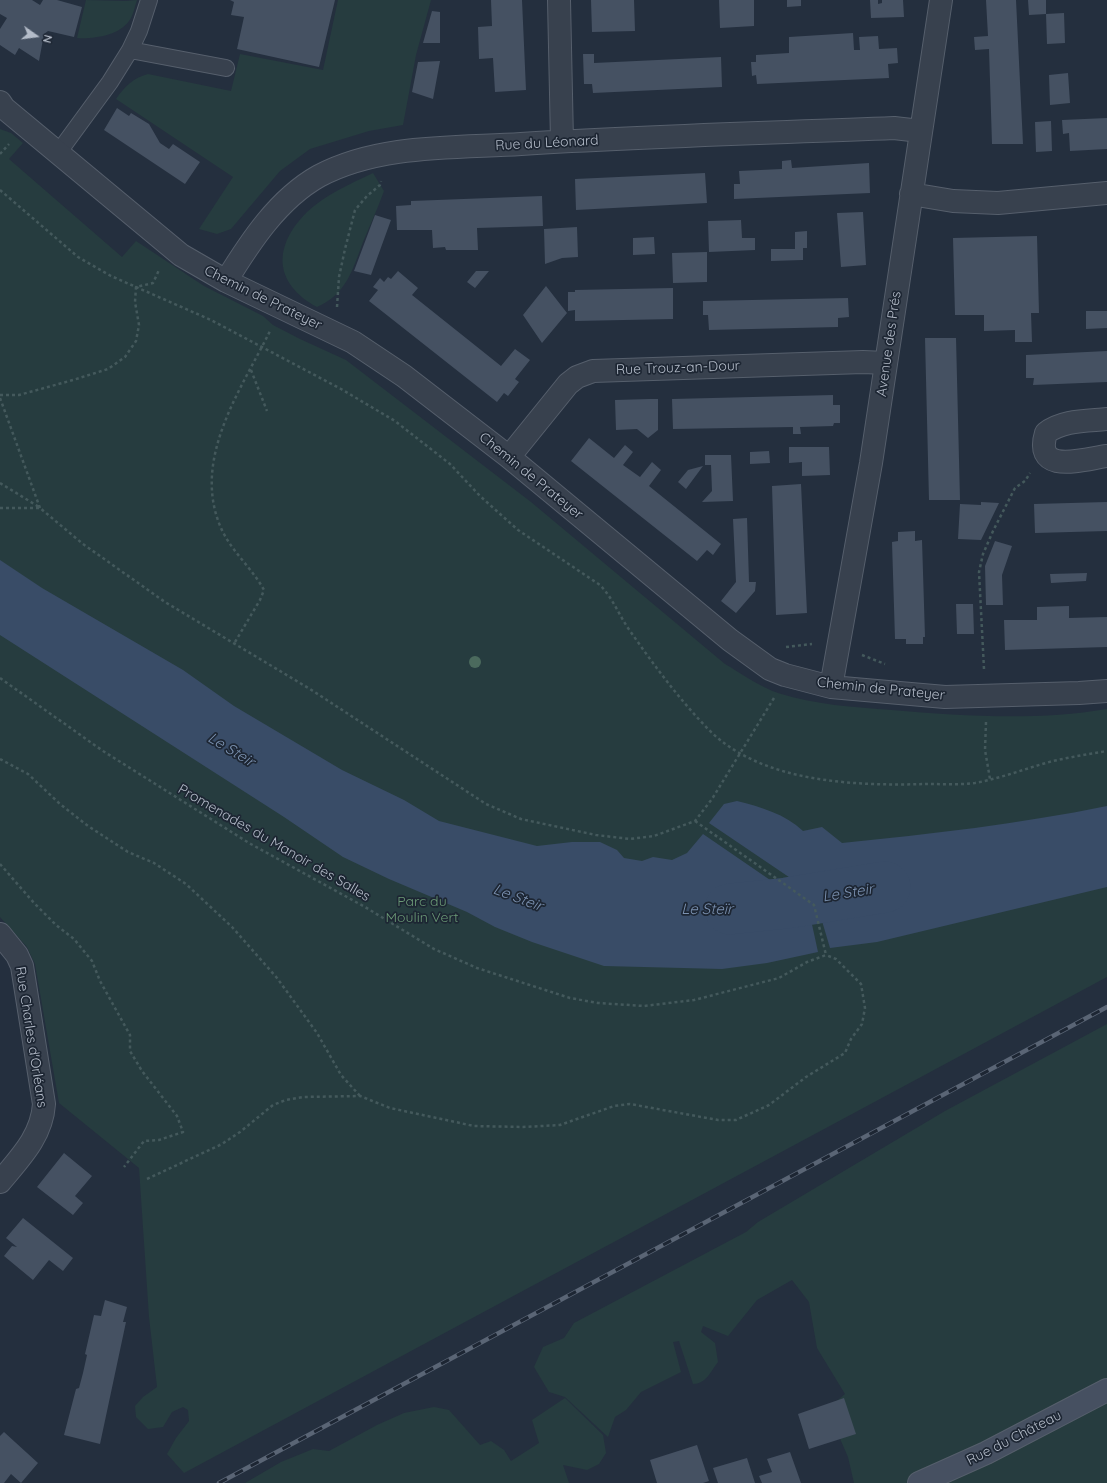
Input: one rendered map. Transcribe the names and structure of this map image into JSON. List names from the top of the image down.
{
  "streets": {
    "street": [
      "Rue du Léonard",
      "Chemin de Prateyer",
      "Avenue des Prés",
      "Rue Trouz-an-Dour",
      "Rue Charles d'Orléans",
      "Rue du Château"
    ],
    "path": ["Promenades du Manoir des Salles"]
  },
  "crossings": [
    ["Rue du Léonard", "Chemin de Prateyer"],
    ["Rue du Léonard", "Avenue des Prés"],
    ["Chemin de Prateyer", "Avenue des Prés"],
    ["Chemin de Prateyer", "Rue Trouz-an-Dour"],
    ["Avenue des Prés", "Rue Trouz-an-Dour"]
  ],
  "water": ["Le Steir", "Le Steïr"],
  "parks": ["Parc du Moulin Vert"],
  "north": "right"
}
